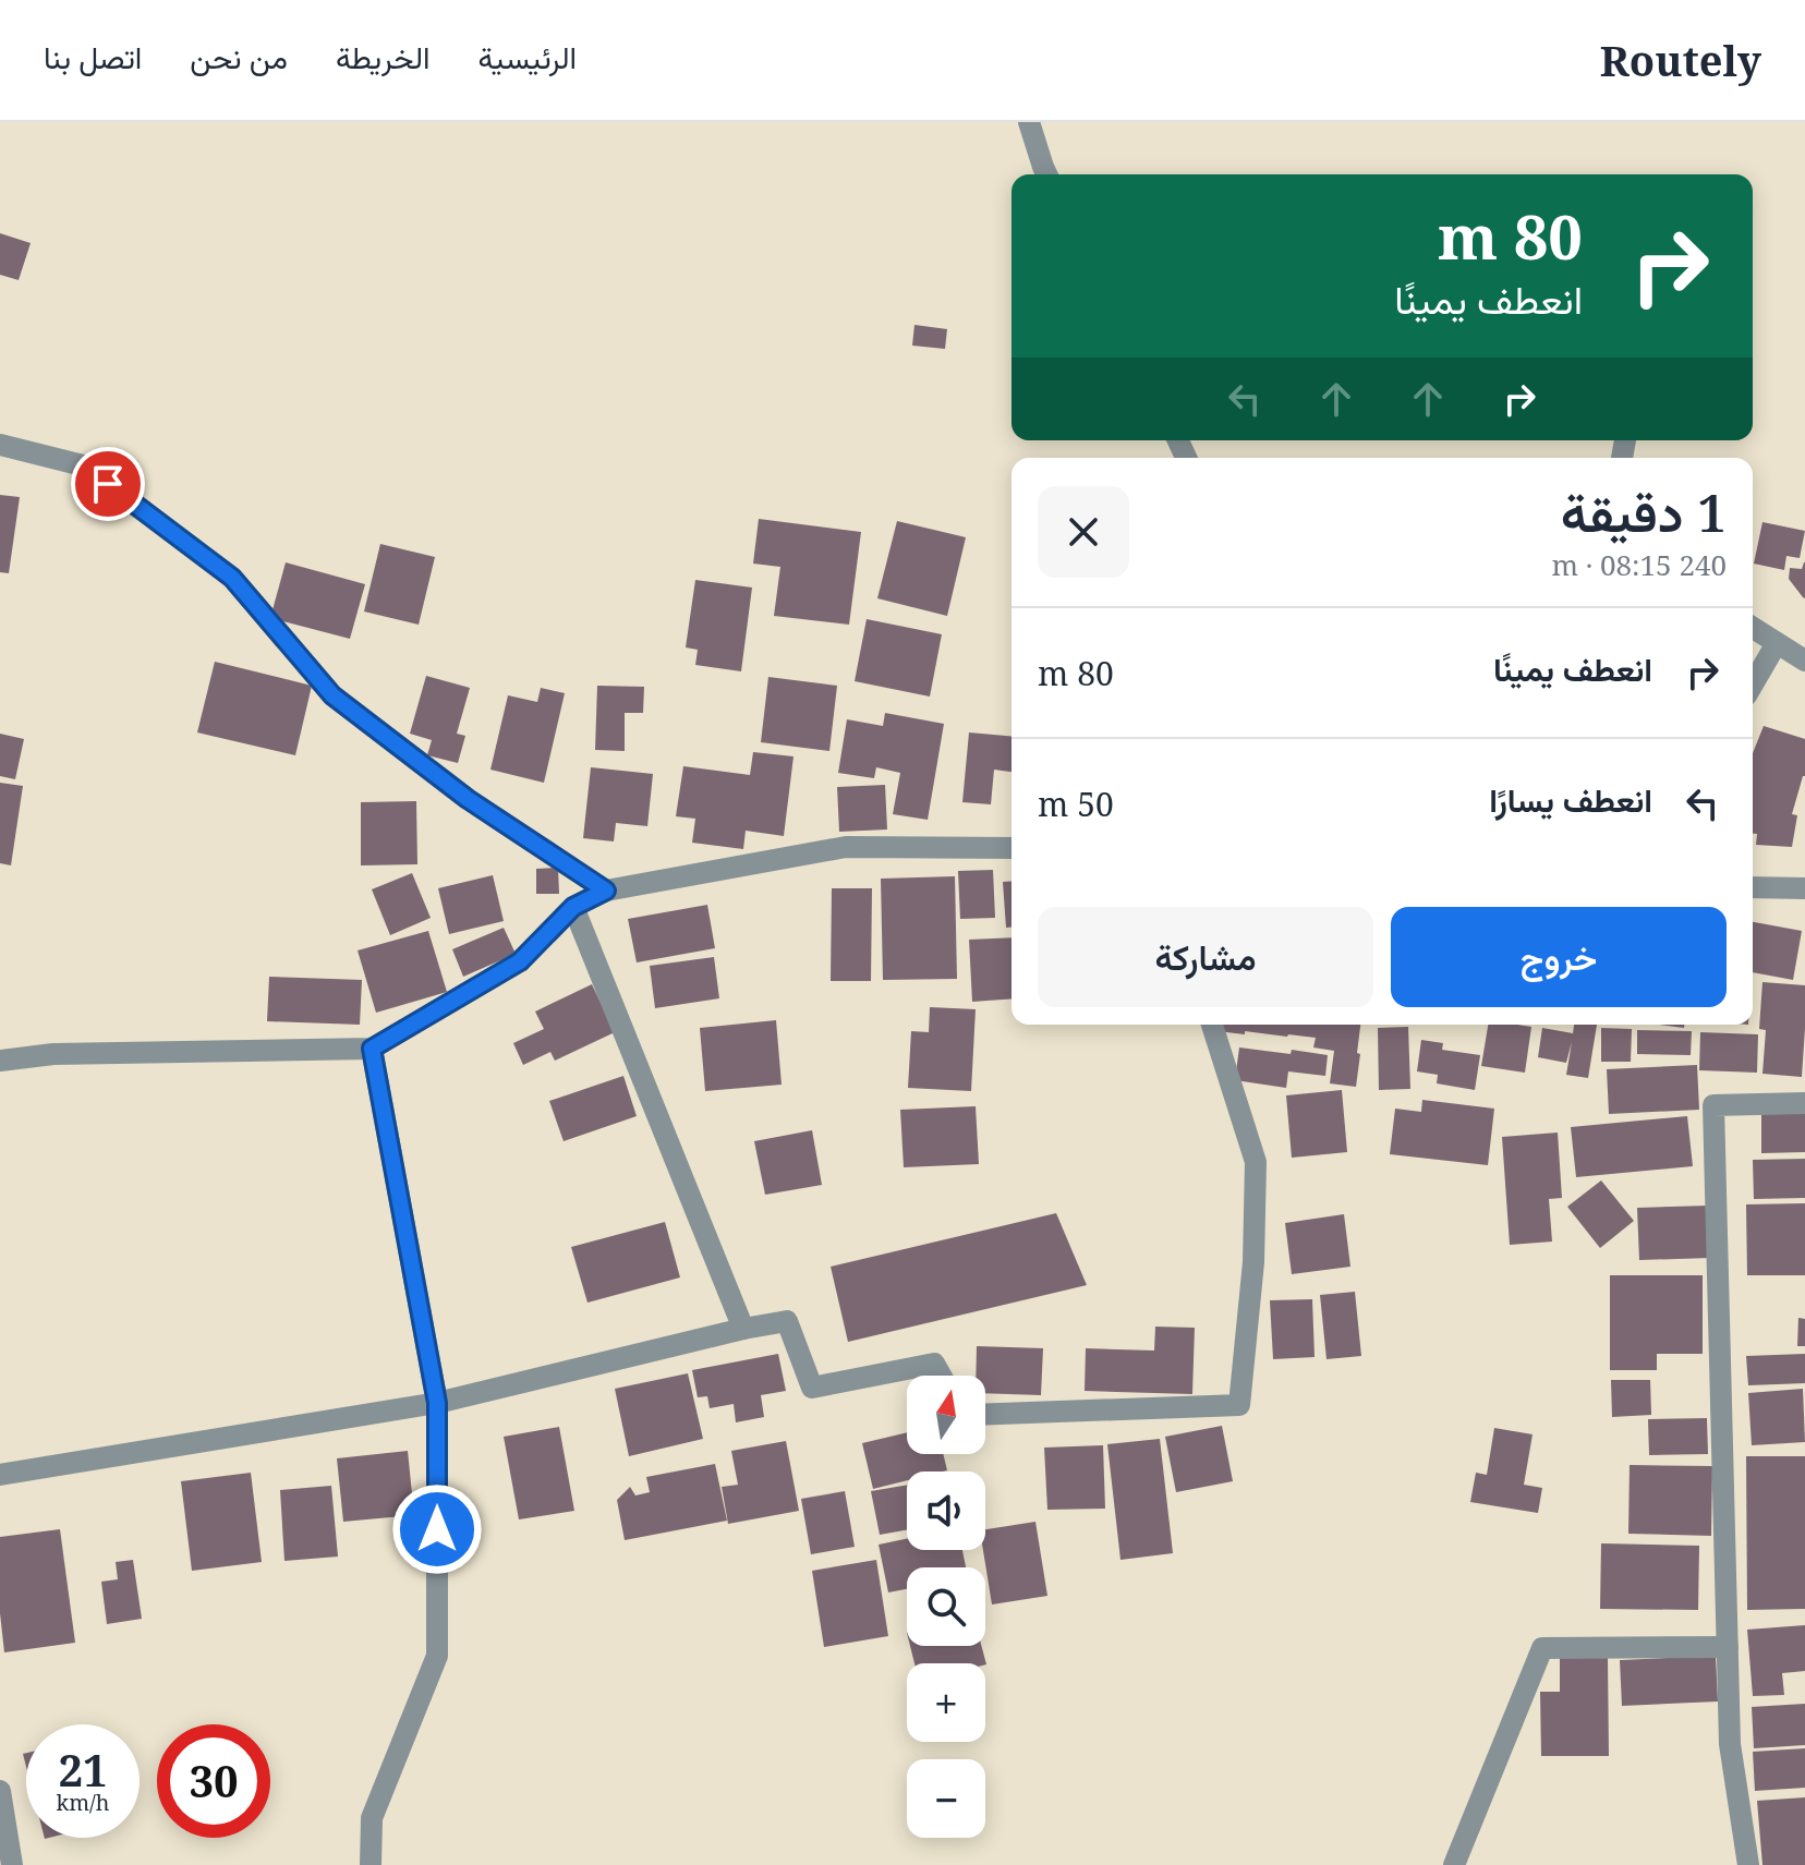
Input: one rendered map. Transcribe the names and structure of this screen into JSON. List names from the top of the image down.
{
  "north": "top",
  "page": {
    "header": "Routely",
    "nav": [
      "الرئيسية",
      "الخريطة",
      "من نحن",
      "اتصل بنا"
    ],
    "turn": ["80 m", "انعطف يمينًا"],
    "heading": ["1 دقيقة", "240 m · 08:15"],
    "list": [
      {
        "name": "انعطف يمينًا",
        "value": "80 m"
      },
      {
        "name": "انعطف يسارًا",
        "value": "50 m"
      }
    ],
    "buttons": ["خروج", "مشاركة"],
    "map_buttons": ["+", "−"],
    "speed": "21 km/h",
    "limit": "30"
  }
}
